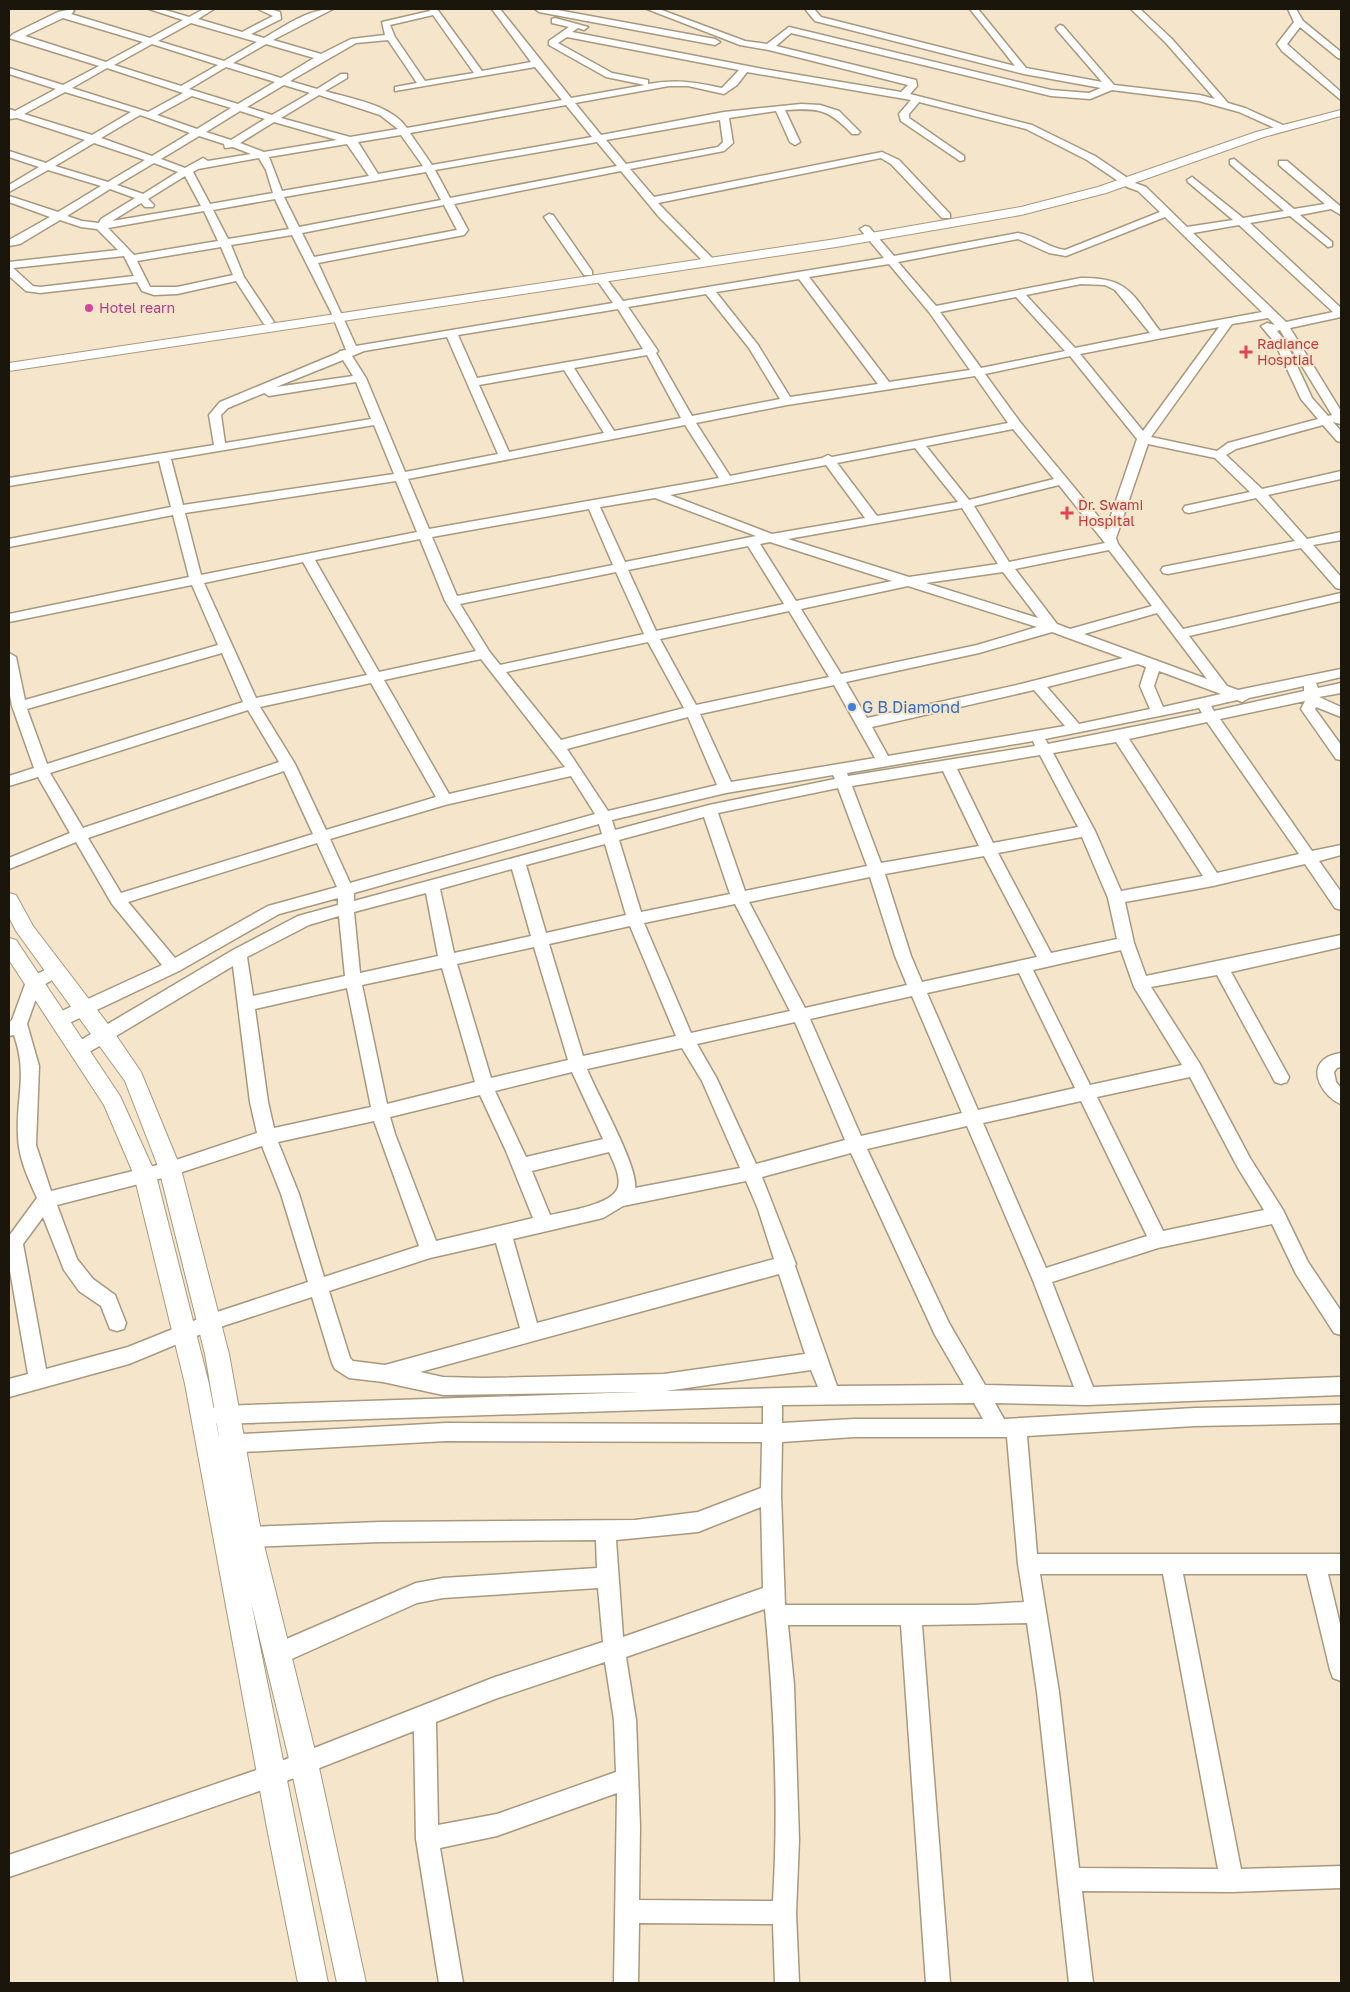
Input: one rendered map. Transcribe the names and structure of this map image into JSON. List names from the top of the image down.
{
  "places": {
    "other": ["Hotel rearn", "G B Diamond"],
    "health": ["Radiance Hosptial", "Dr. Swami Hospital"]
  }
}
